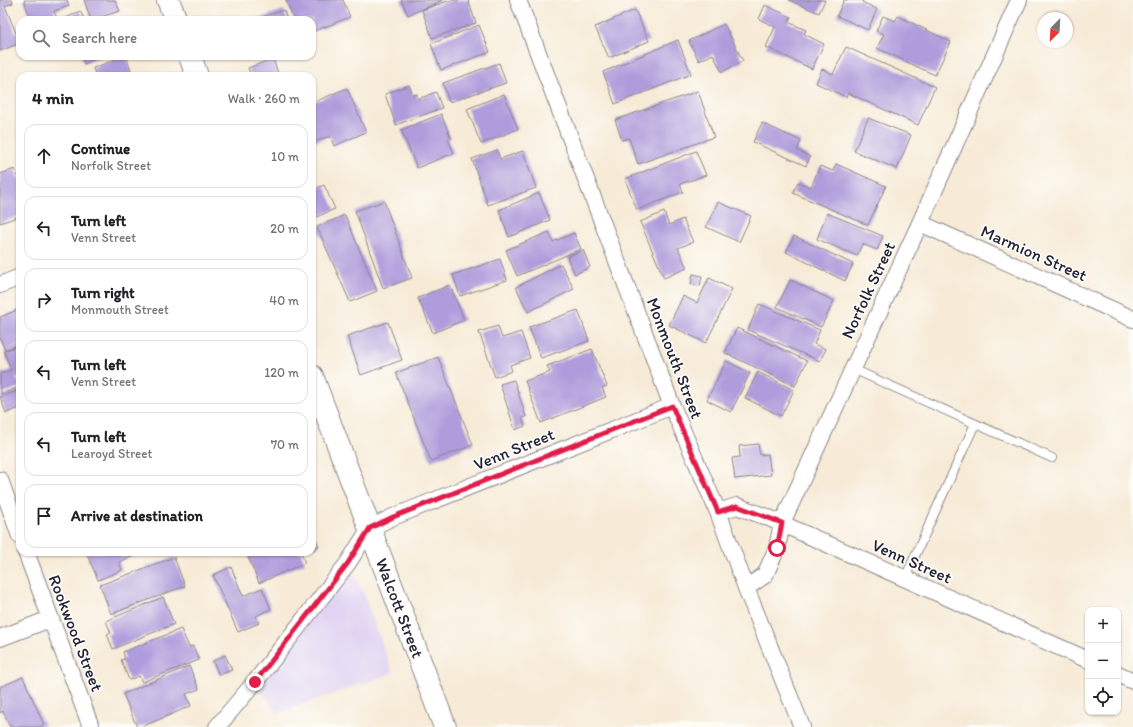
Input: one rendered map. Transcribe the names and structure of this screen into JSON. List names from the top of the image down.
{
  "streets": {
    "main road": ["Walcott Street"],
    "street": [
      "Marmion Street",
      "Norfolk Street",
      "Monmouth Street",
      "Venn Street",
      "Rookwood Street"
    ]
  },
  "crossings": [
    ["Marmion Street", "Norfolk Street"],
    ["Norfolk Street", "Monmouth Street"],
    ["Norfolk Street", "Venn Street"],
    ["Monmouth Street", "Venn Street"],
    ["Venn Street", "Walcott Street"]
  ],
  "north": "bottom left",
  "page": {
    "search": "Search here",
    "heading": ["4 min", "Walk · 260 m"],
    "list": [
      ["Continue", "Norfolk Street", "10 m"],
      ["Turn left", "Venn Street", "20 m"],
      ["Turn right", "Monmouth Street", "40 m"],
      ["Turn left", "Venn Street", "120 m"],
      ["Turn left", "Learoyd Street", "70 m"],
      "Arrive at destination"
    ],
    "map_buttons": ["+", "−"]
  }
}
